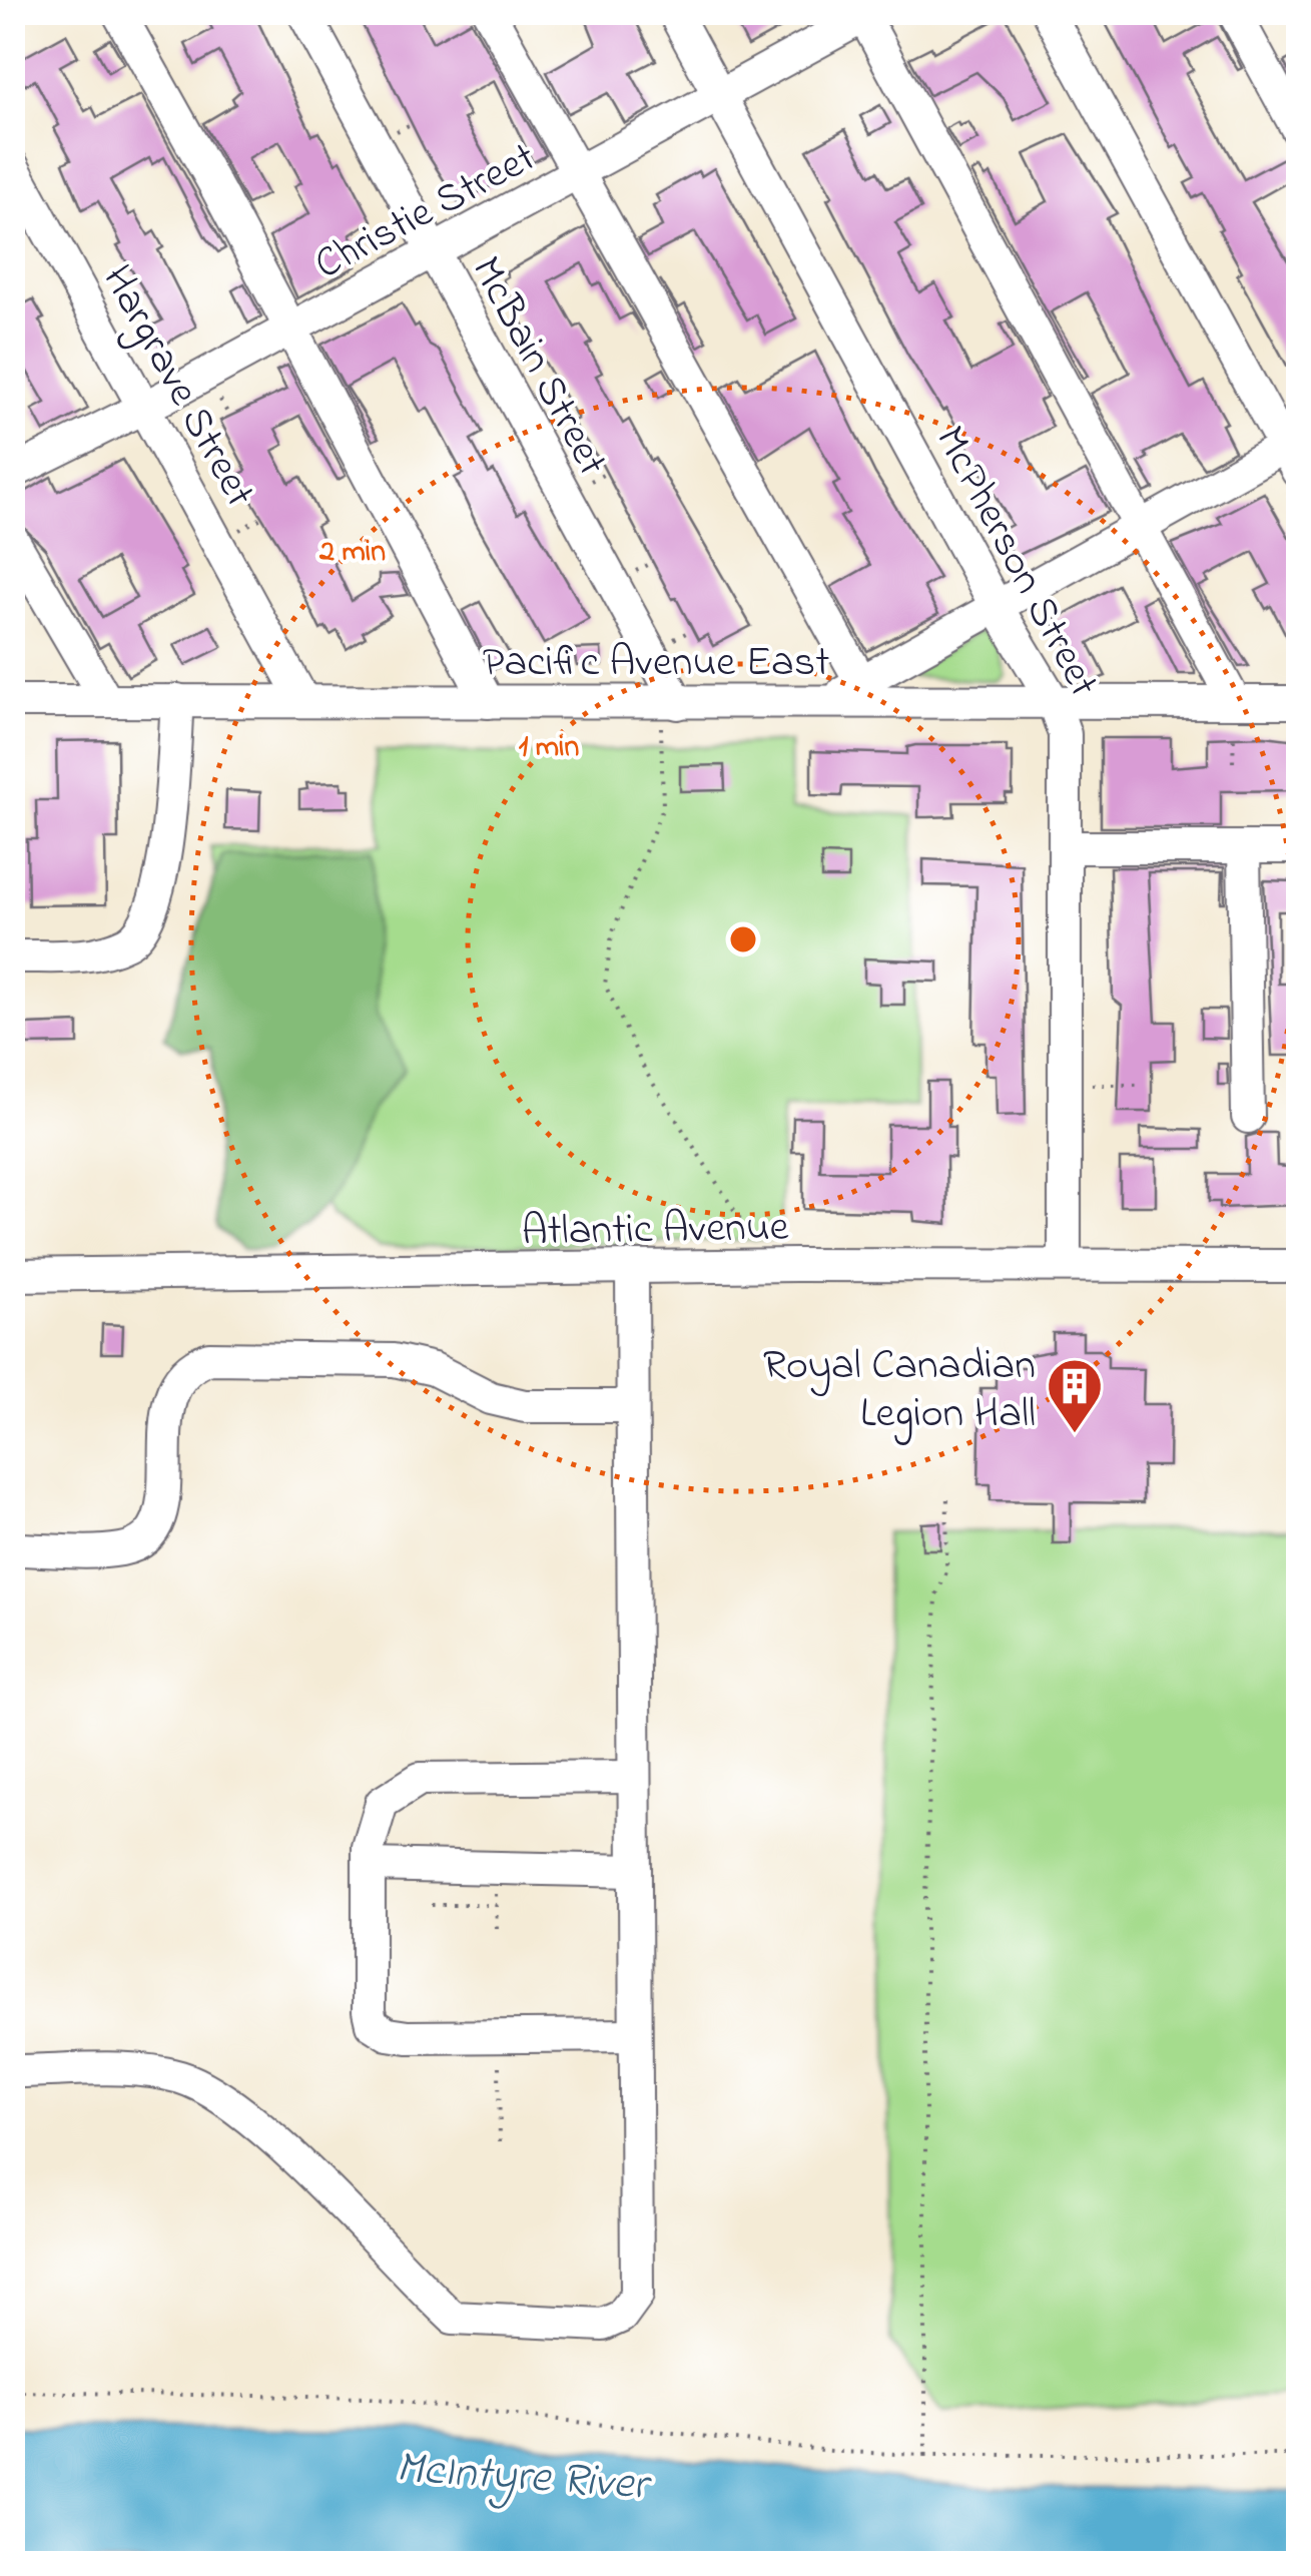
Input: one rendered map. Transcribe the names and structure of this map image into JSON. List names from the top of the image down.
{
  "streets": {
    "street": [
      "Christie Street",
      "McBain Street",
      "Hargrave Street",
      "McPherson Street",
      "Pacific Avenue East",
      "Atlantic Avenue"
    ]
  },
  "crossings": [
    ["Christie Street", "McBain Street"],
    ["Christie Street", "Hargrave Street"],
    ["Christie Street", "McPherson Street"],
    ["McBain Street", "Pacific Avenue East"],
    ["Hargrave Street", "Pacific Avenue East"],
    ["McPherson Street", "Pacific Avenue East"],
    ["McPherson Street", "Atlantic Avenue"]
  ],
  "water": ["McIntyre River"],
  "places": {
    "building": ["Royal Canadian Legion Hall"]
  },
  "rings": ["2 min", "1 min"]
}
